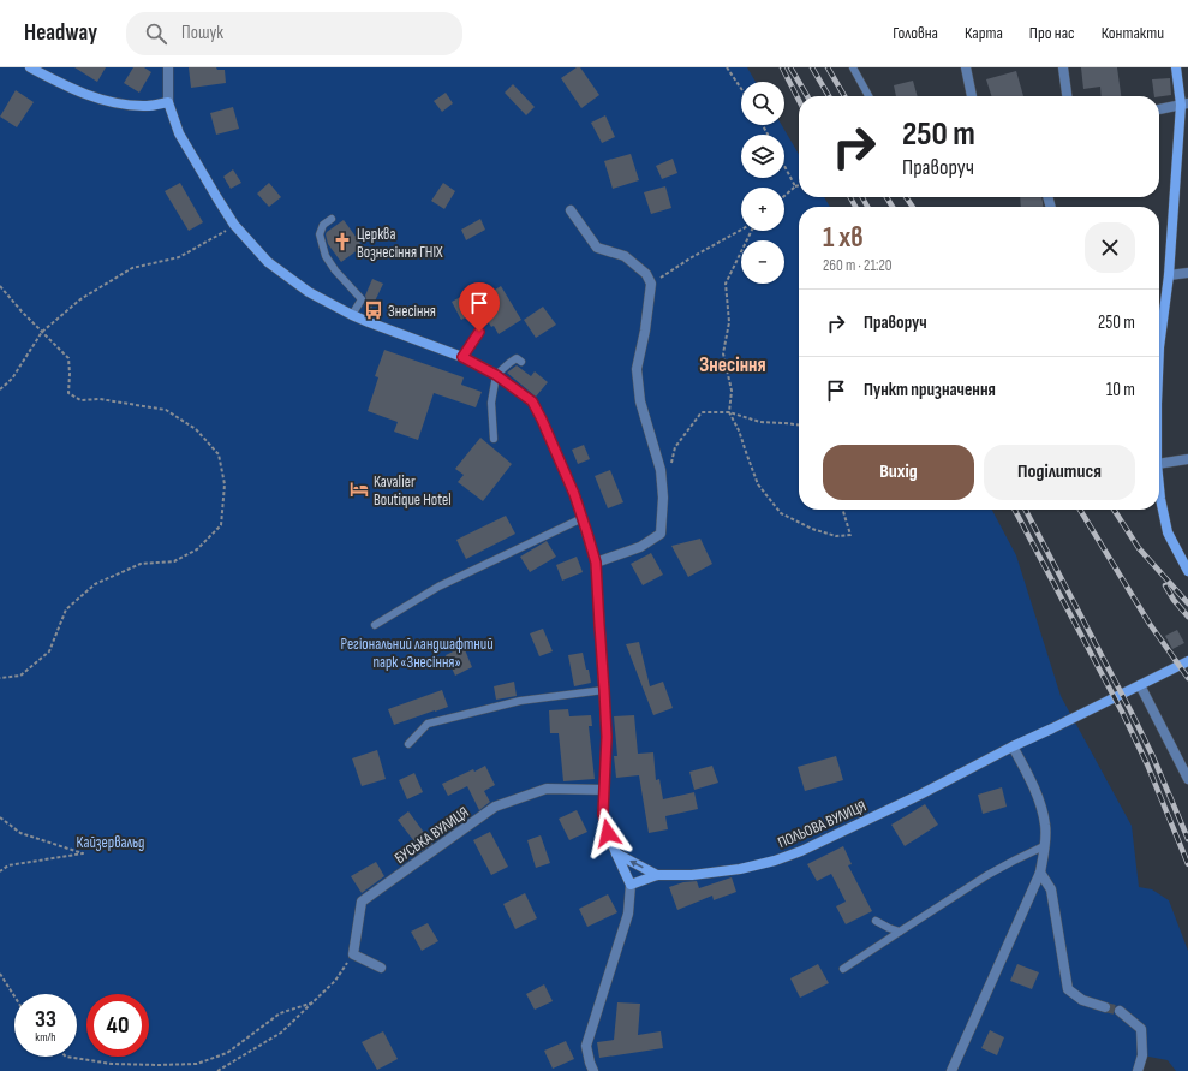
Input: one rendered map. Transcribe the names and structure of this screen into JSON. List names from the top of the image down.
{
  "streets": {
    "street": ["ПОЛЬОВА ВУЛИЦЯ", "БУСЬКА ВУЛИЦЯ"]
  },
  "districts": ["Знесіння"],
  "parks": ["Регіональний ландшафтний парк «Знесіння»", "Кайзервальд"],
  "places": {
    "church": ["Церква Вознесіння ГНІХ"],
    "bus stop": ["Знесіння"],
    "hotel": ["Kavalier Boutique Hotel"]
  },
  "page": {
    "header": "Headway",
    "search": "Пошук",
    "nav": [
      "Головна",
      "Карта",
      "Про нас",
      "Контакти"
    ],
    "map_buttons": ["+", "−"],
    "turn": ["250 m", "Праворуч"],
    "heading": ["1 хв", "260 m · 21:20"],
    "list": [
      {
        "name": "Праворуч",
        "value": "250 m"
      },
      {
        "name": "Пункт призначення",
        "value": "10 m"
      }
    ],
    "buttons": ["Вихід", "Поділитися"],
    "speed": "33 km/h",
    "limit": "40"
  }
}
